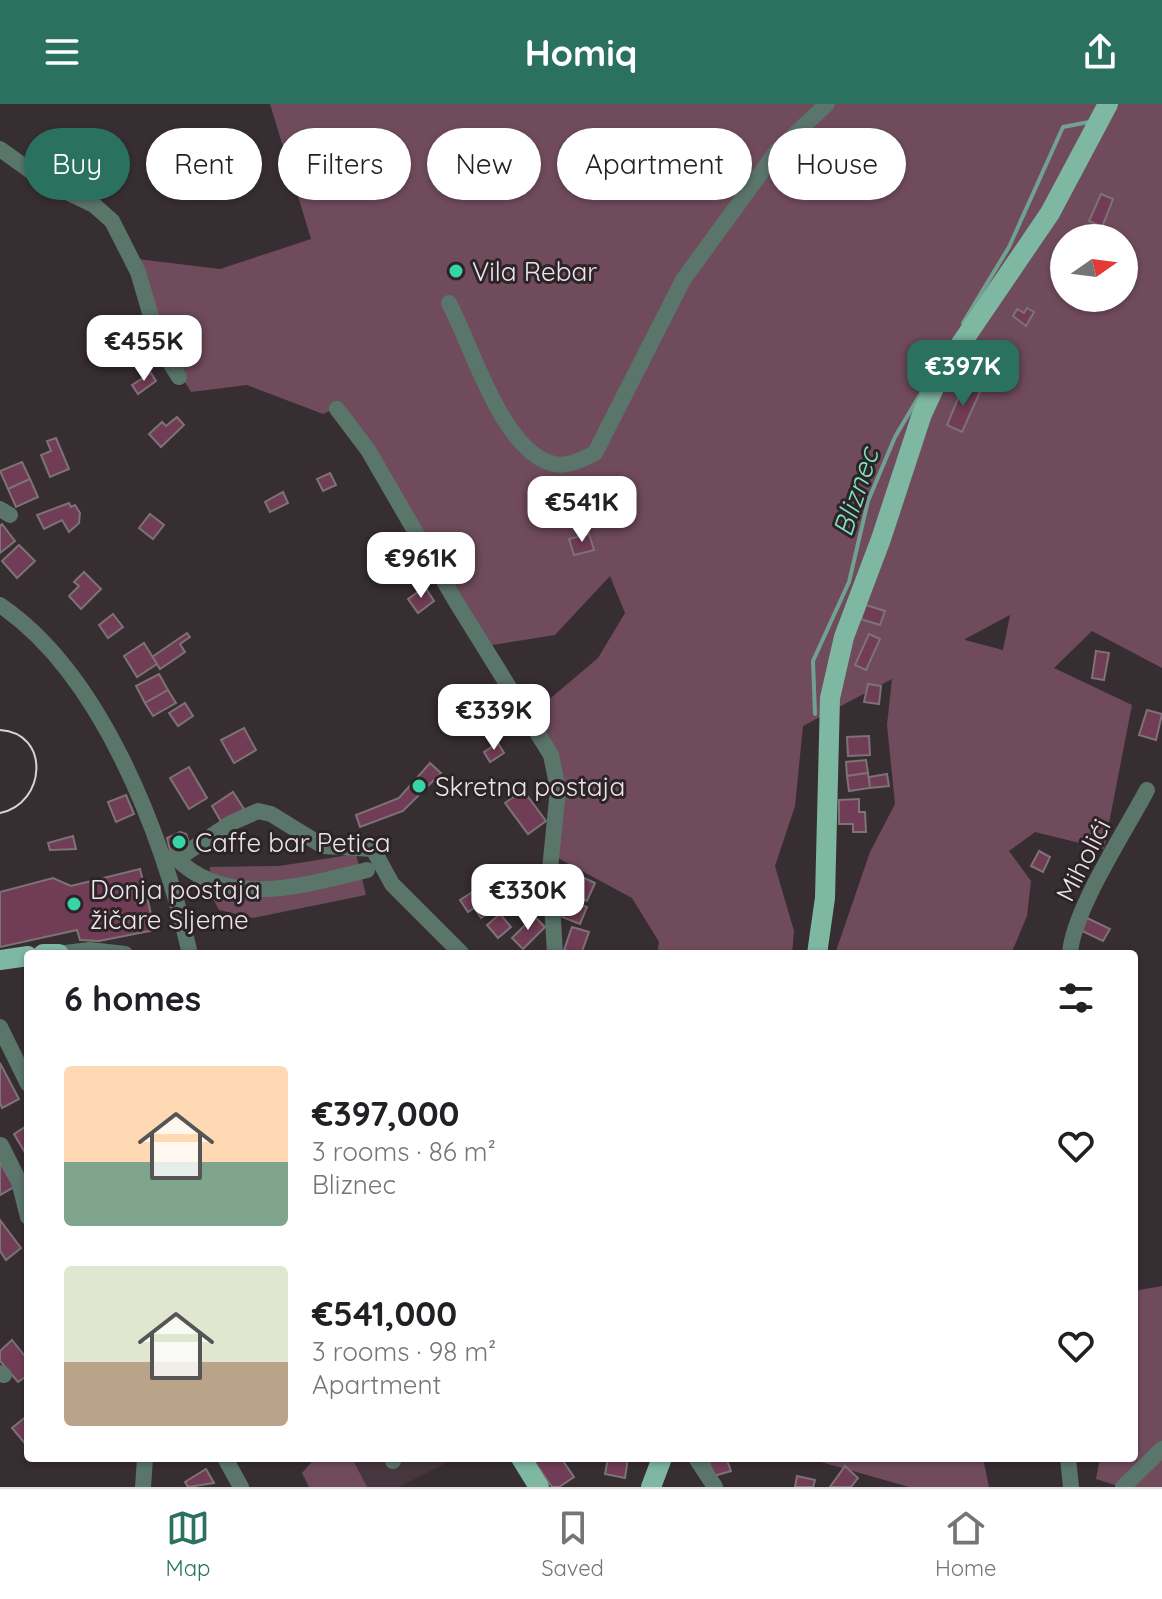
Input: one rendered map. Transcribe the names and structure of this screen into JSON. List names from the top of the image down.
{
  "streets": {
    "street": ["Miholići"]
  },
  "water": ["Bliznec"],
  "places": [
    "Vila Rebar",
    "Skretna postaja",
    "Caffe bar Petica",
    "Donja postaja žičare Sljeme"
  ],
  "north": "right",
  "page": {
    "header": "Homiq",
    "chip": [
      "Buy",
      "Rent",
      "Filters",
      "New",
      "Apartment",
      "House"
    ],
    "price": [
      "€455K",
      "€397K",
      "€541K",
      "€961K",
      "€339K",
      "€330K"
    ],
    "heading": "6 homes",
    "list": [
      {
        "name": "€397,000",
        "note": "3 rooms · 86 m² · Bliznec"
      },
      {
        "name": "€541,000",
        "note": "3 rooms · 98 m² · Apartment"
      }
    ],
    "tabs": ["Map", "Saved", "Home"]
  }
}
